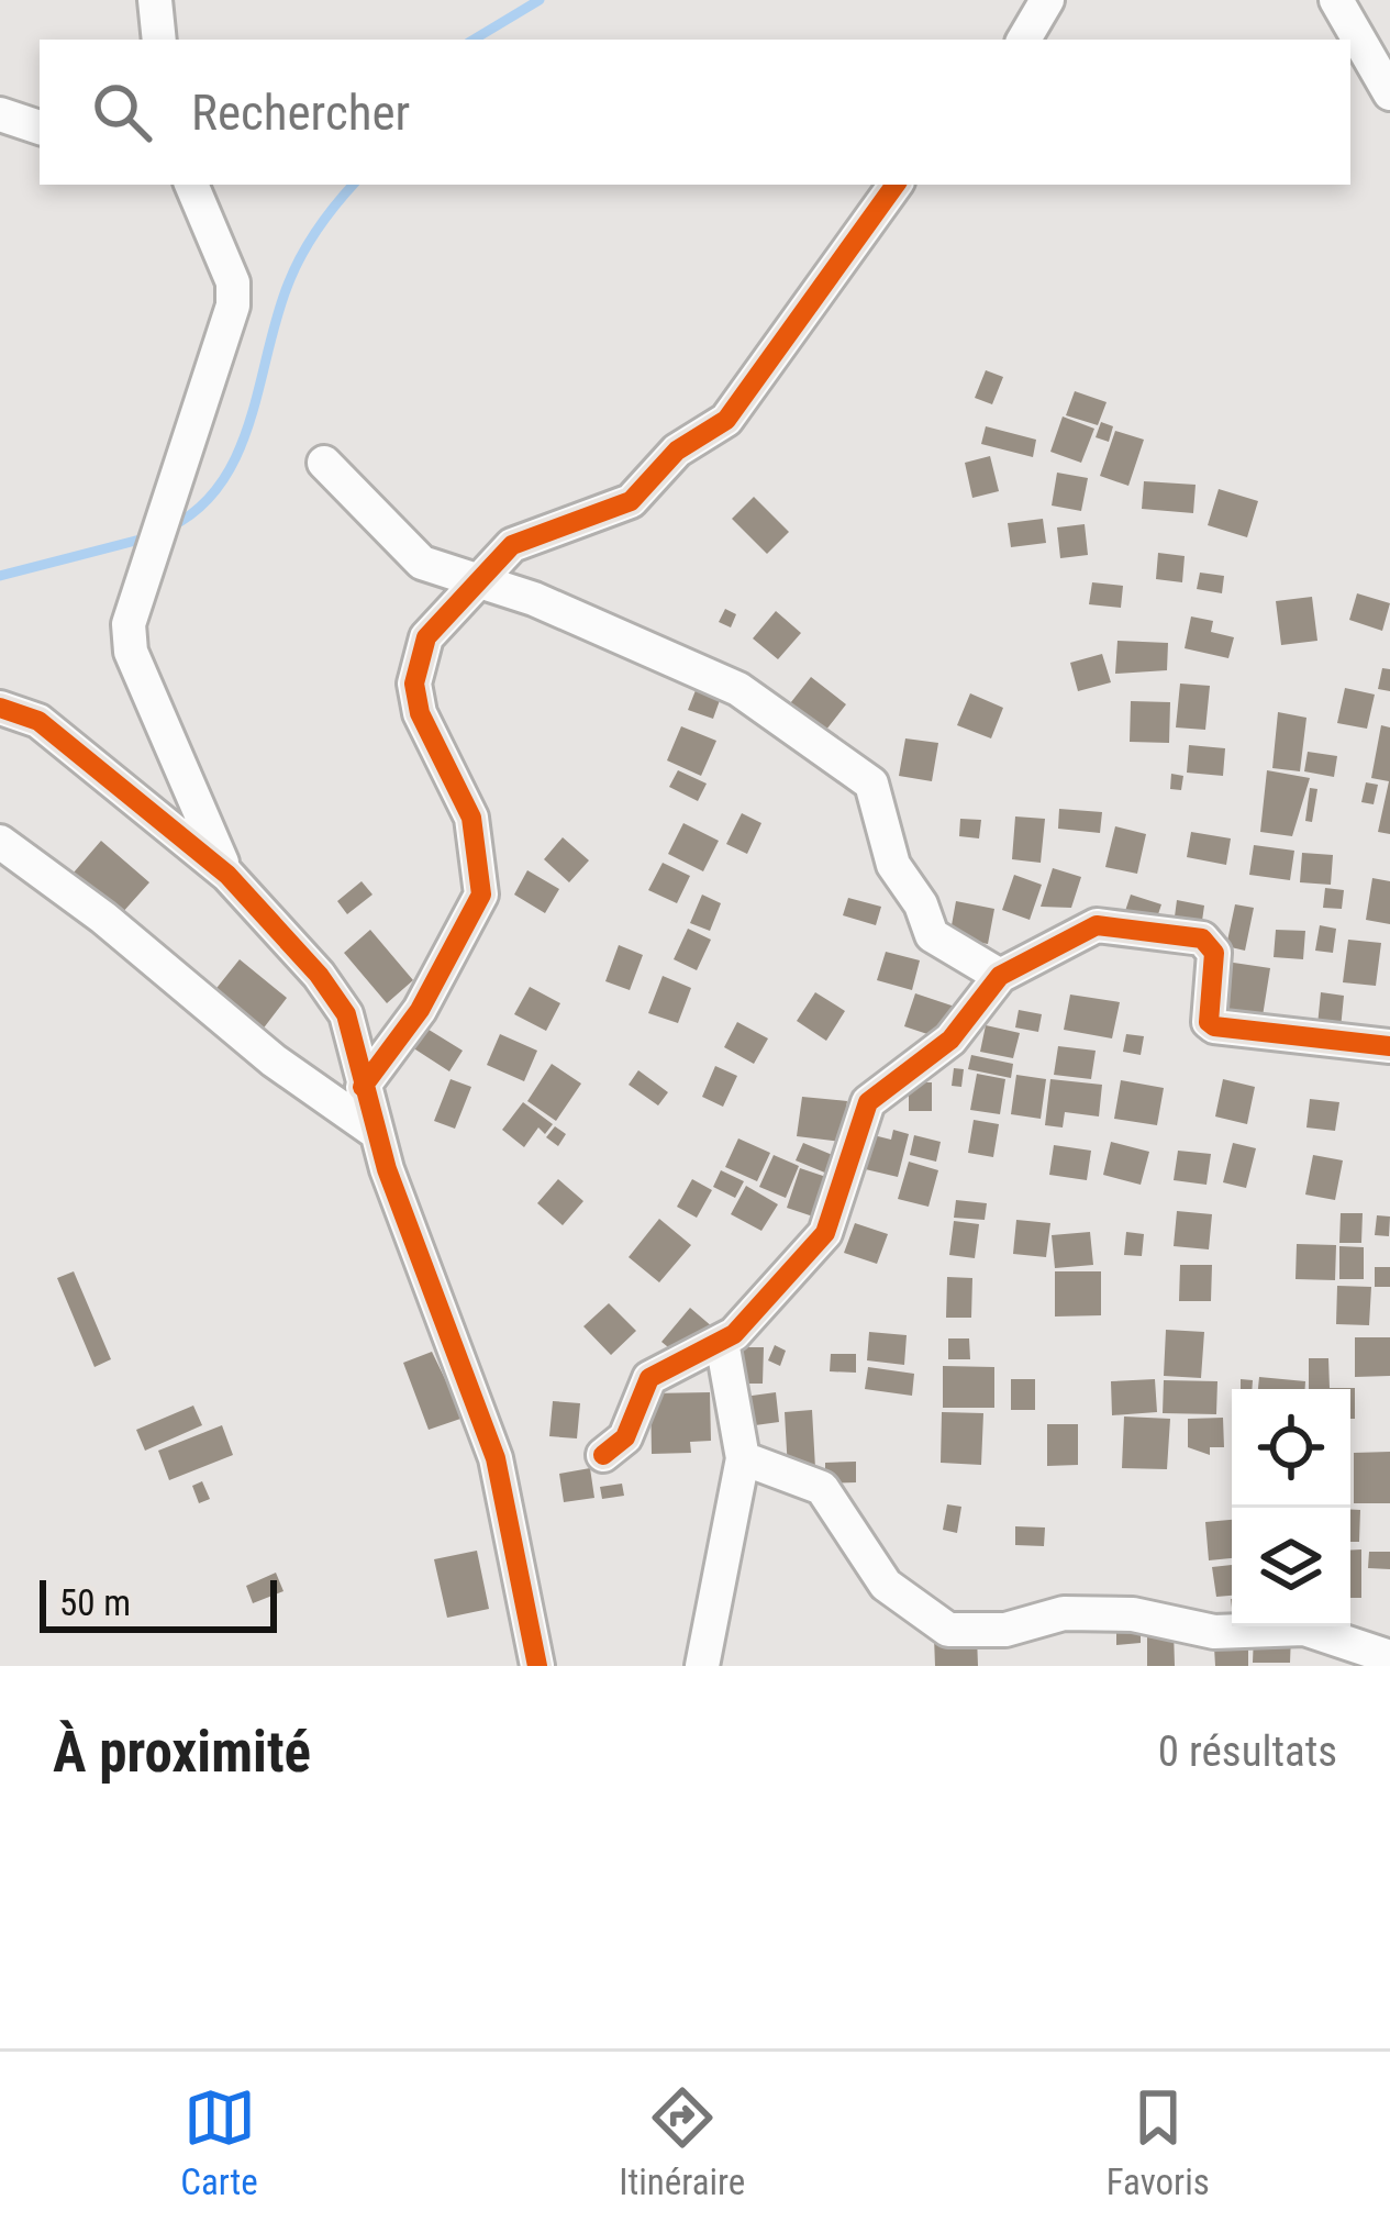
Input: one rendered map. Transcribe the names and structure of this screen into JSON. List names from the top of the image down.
{
  "scale_bar": "50 m",
  "page": {
    "search": "Rechercher",
    "scale": "50 m",
    "heading": ["À proximité", "0 résultats"],
    "nav": ["Carte", "Itinéraire", "Favoris"]
  }
}
